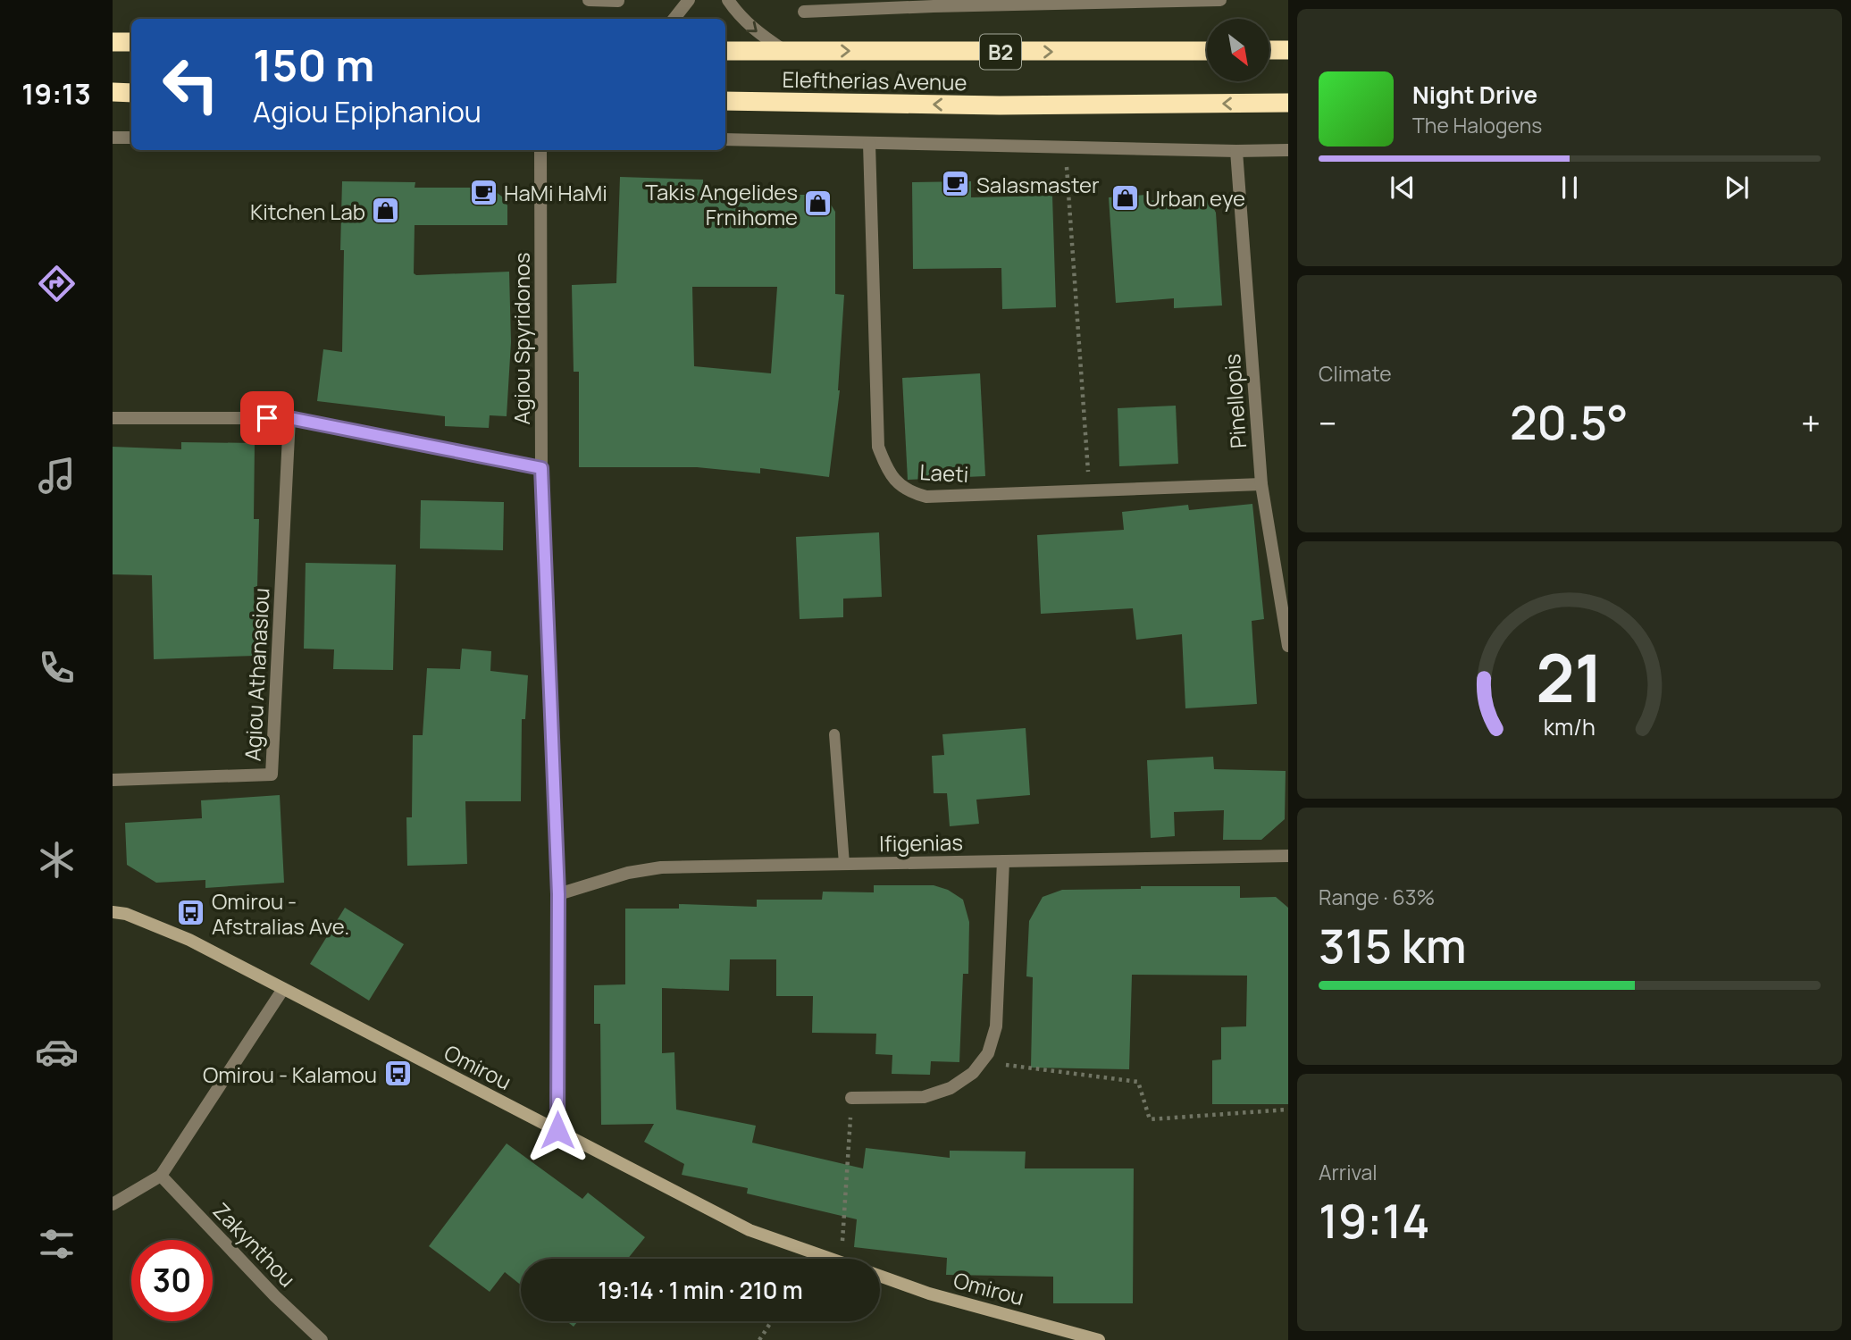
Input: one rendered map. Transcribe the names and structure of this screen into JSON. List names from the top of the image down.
{
  "streets": {
    "highway": ["B2", "Eleftherias Avenue"],
    "street": [
      "Agiou Spyridonos",
      "Pinellopis",
      "Laeti",
      "Agiou Athanasiou",
      "Ifigenias",
      "Omirou",
      "Zakynthou"
    ]
  },
  "crossings": [
    ["Agiou Spyridonos", "Ifigenias"],
    ["Agiou Spyridonos", "Omirou"],
    ["Pinellopis", "Laeti"]
  ],
  "places": {
    "cafe": ["Salasmaster", "HaMi HaMi"],
    "shop": ["Urban eye", "Takis Angelides Frnihome", "Kitchen Lab"],
    "bus stop": ["Omirou - Afstralias Ave.", "Omirou - Kalamou"]
  },
  "north": "bottom right",
  "page": {
    "tabs": "19:13",
    "turn": ["150 m", "Agiou Epiphaniou"],
    "song": ["Night Drive", "The Halogens"],
    "tile": [
      "Climate",
      ["Range · 63%", "315 km"],
      ["Arrival", "19:14"]
    ],
    "heat": ["−", "20.5°", "+"],
    "limit": "30",
    "trip": "19:14 · 1 min · 210 m",
    "gauge": ["21", "km/h"]
  }
}
